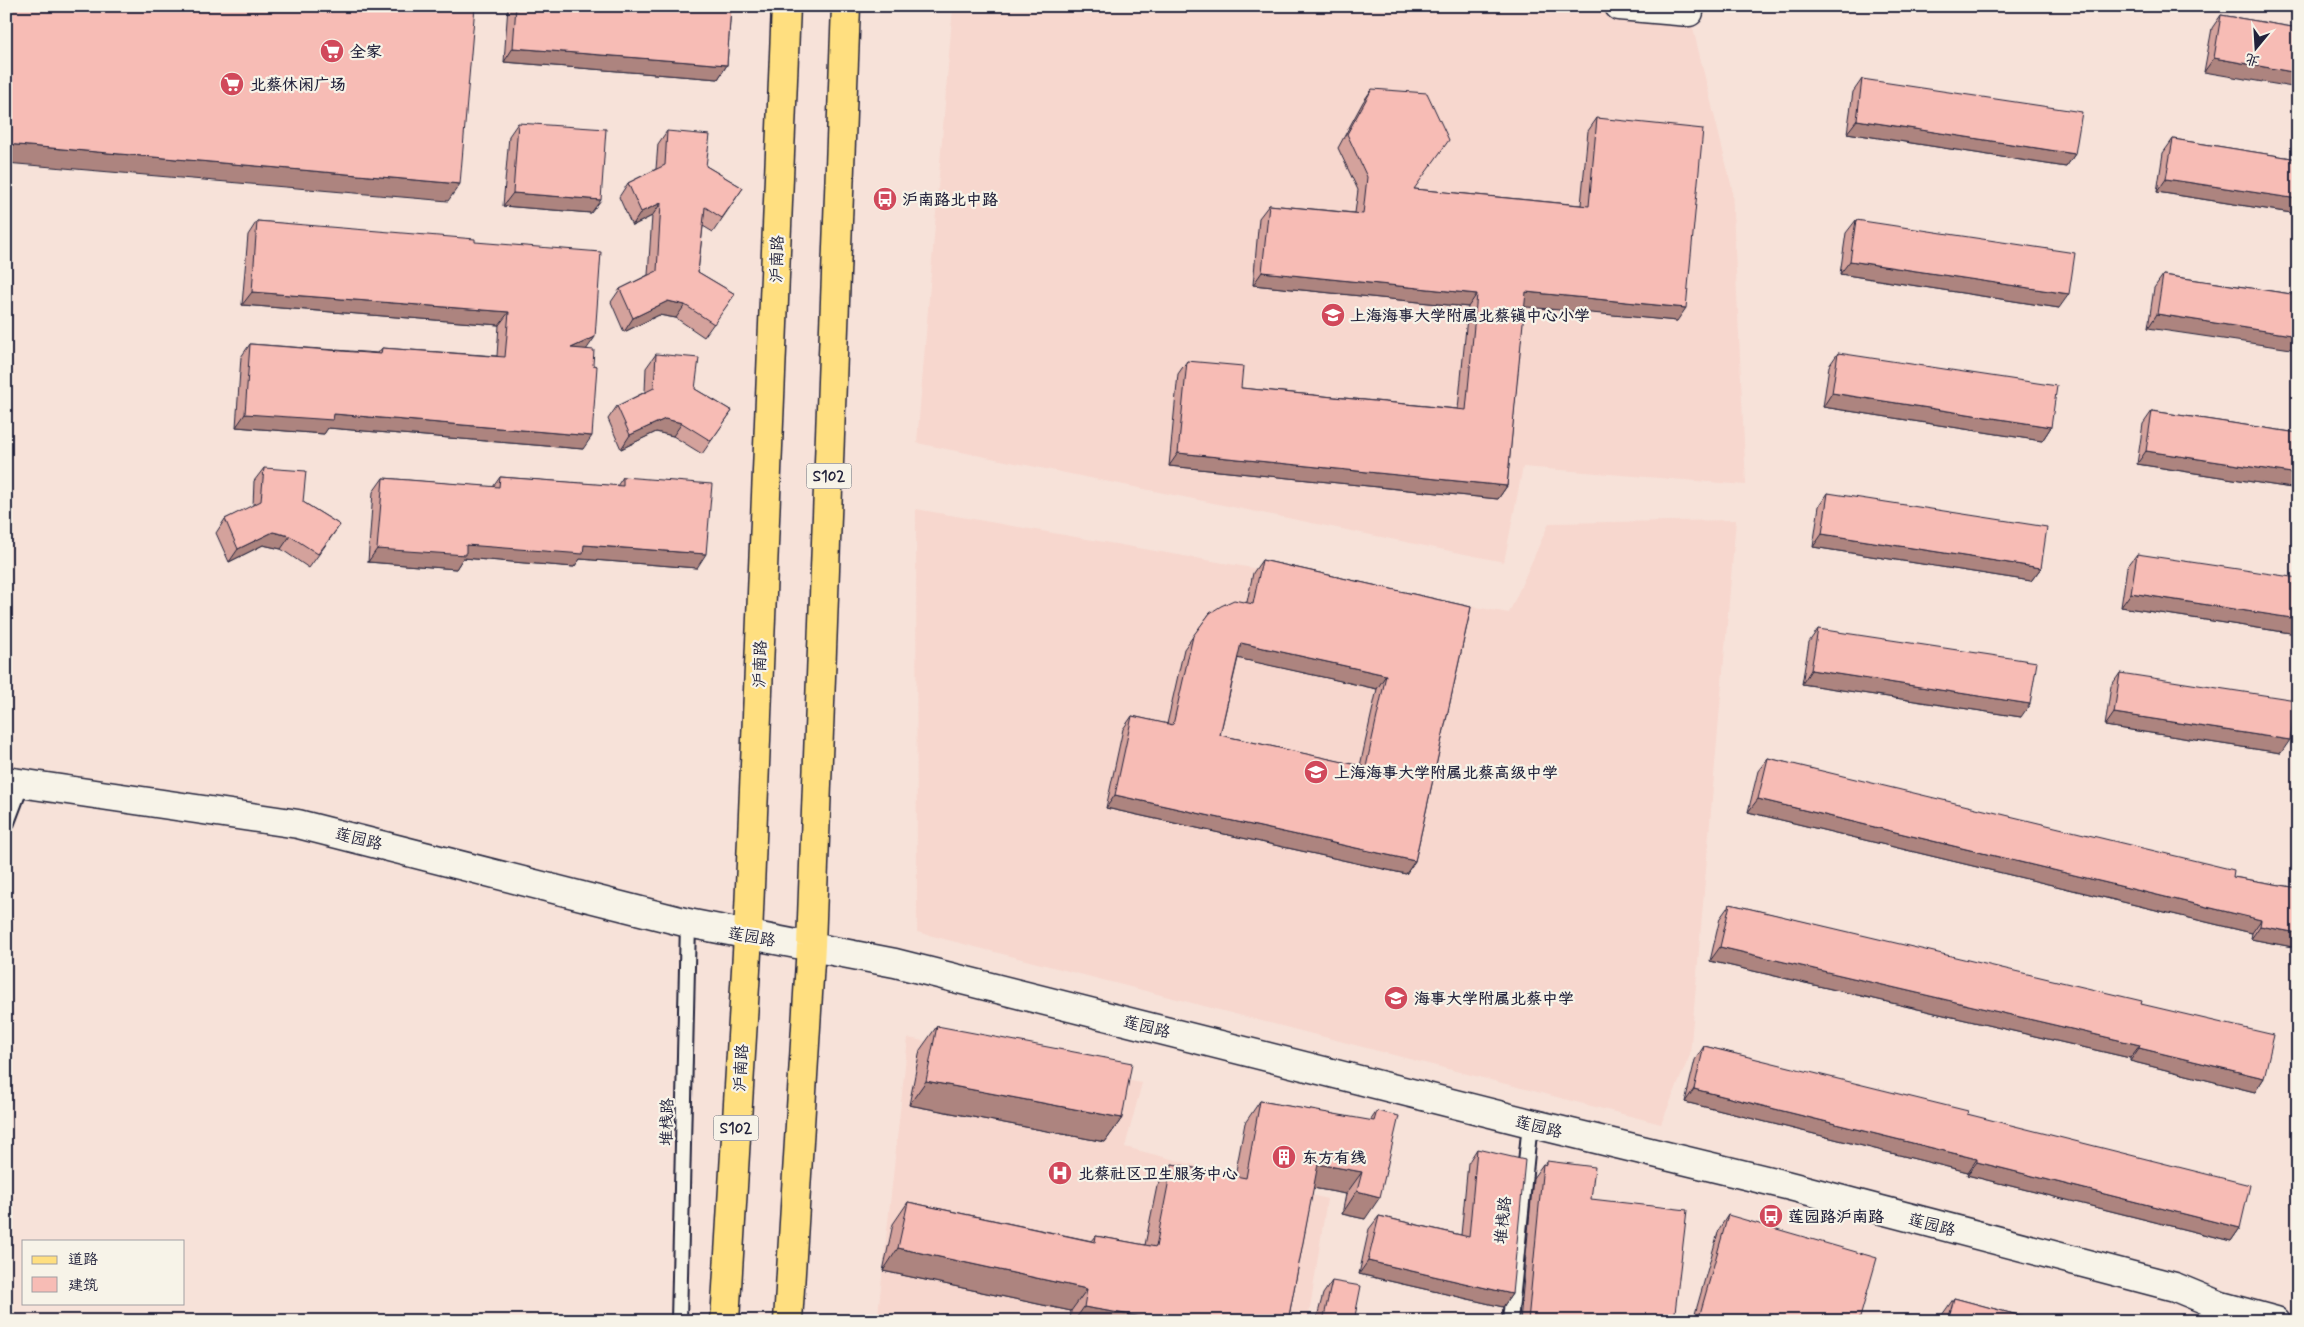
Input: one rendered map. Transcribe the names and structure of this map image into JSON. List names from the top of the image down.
{
  "streets": {
    "main road": ["沪南路", "S102"],
    "street": ["莲园路"],
    "lane": ["堆栈路"]
  },
  "crossings": [
    ["沪南路", "莲园路"],
    ["S102", "莲园路"],
    ["莲园路", "堆栈路"]
  ],
  "places": {
    "supermarket": ["全家", "北蔡休闲广场"],
    "bus stop": ["沪南路北中路", "莲园路沪南路"],
    "school or university": ["上海海事大学附属北蔡镇中心小学", "上海海事大学附属北蔡高级中学", "海事大学附属北蔡中学"],
    "building": ["东方有线"],
    "hospital": ["北蔡社区卫生服务中心"]
  },
  "legend": ["道路", "建筑"],
  "north": "bottom"
}
